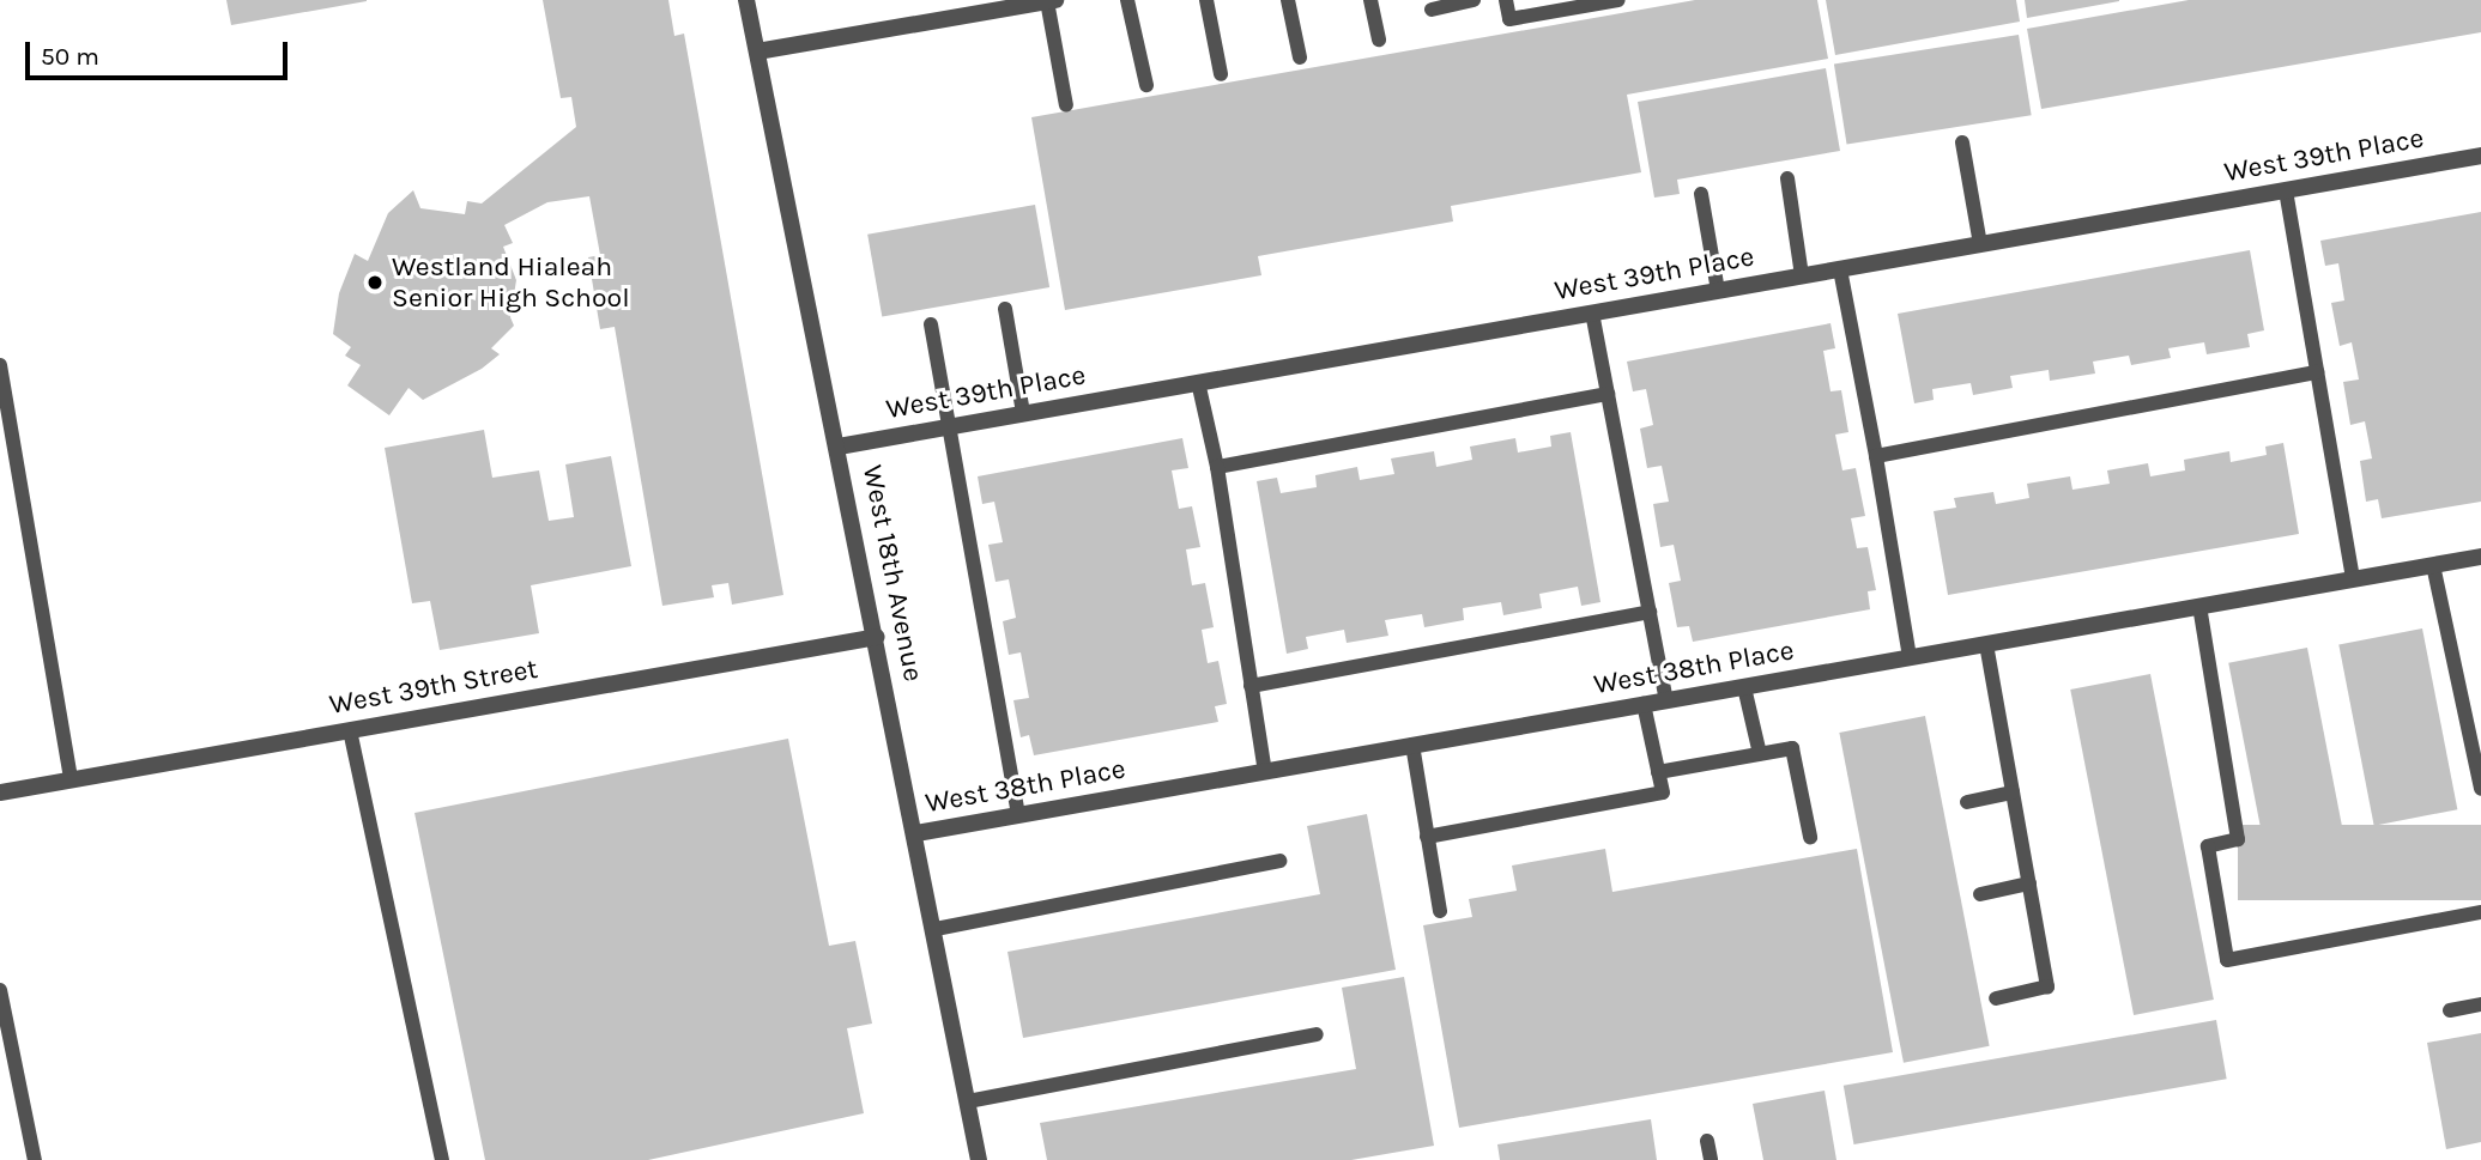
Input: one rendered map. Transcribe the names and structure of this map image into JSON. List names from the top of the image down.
{
  "streets": {
    "street": [
      "West 39th Place",
      "West 18th Avenue",
      "West 38th Place",
      "West 39th Street"
    ]
  },
  "crossings": [
    ["West 39th Place", "West 18th Avenue"],
    ["West 18th Avenue", "West 38th Place"],
    ["West 18th Avenue", "West 39th Street"]
  ],
  "places": ["Westland Hialeah Senior High School"],
  "scale_bar": "50 m"
}
